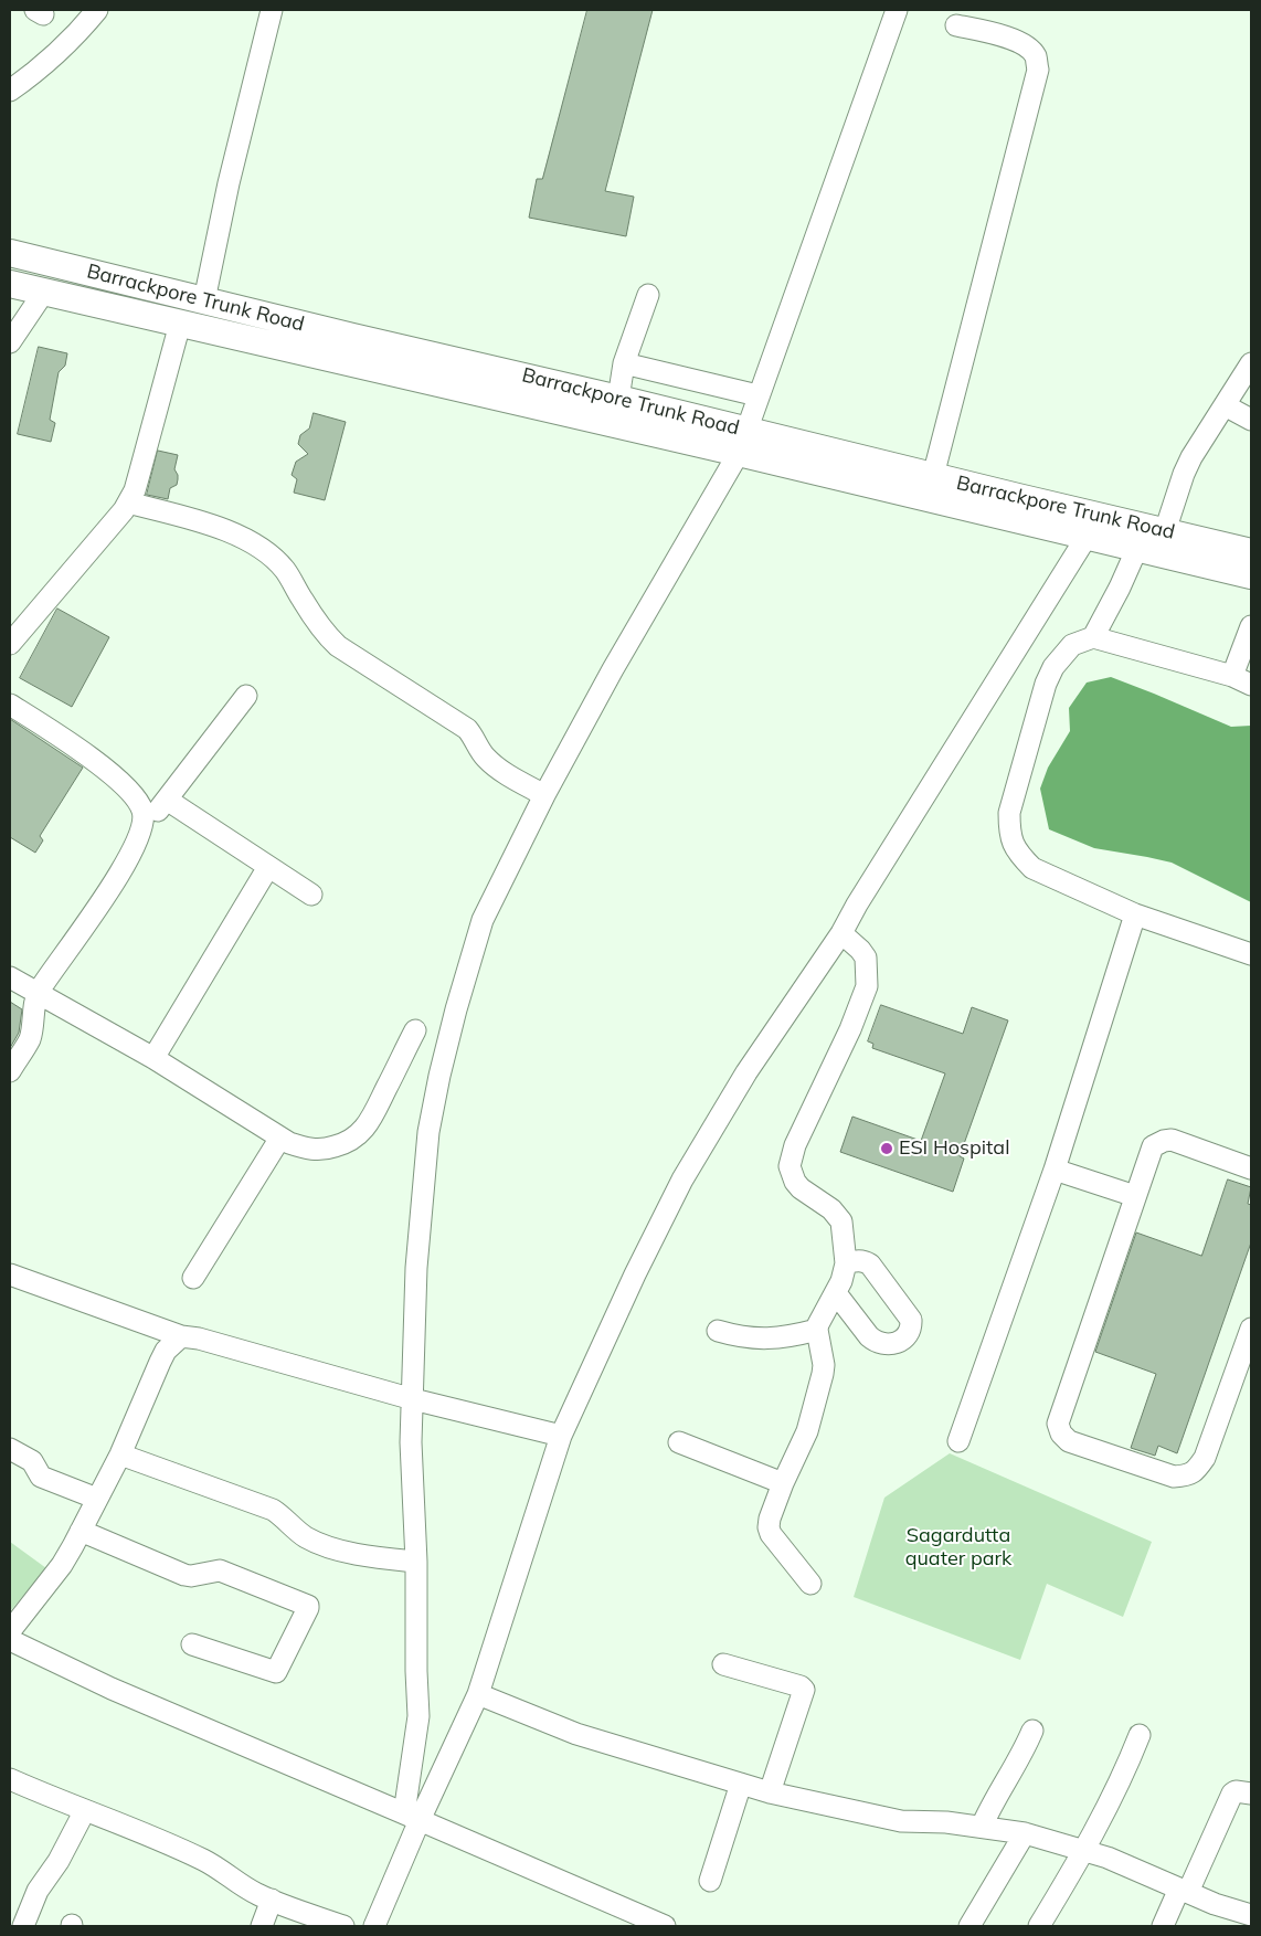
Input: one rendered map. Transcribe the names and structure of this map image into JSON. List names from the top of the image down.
{
  "streets": {
    "main road": ["Barrackpore Trunk Road"]
  },
  "parks": ["Sagardutta quater park"],
  "places": ["ESI Hospital"]
}
